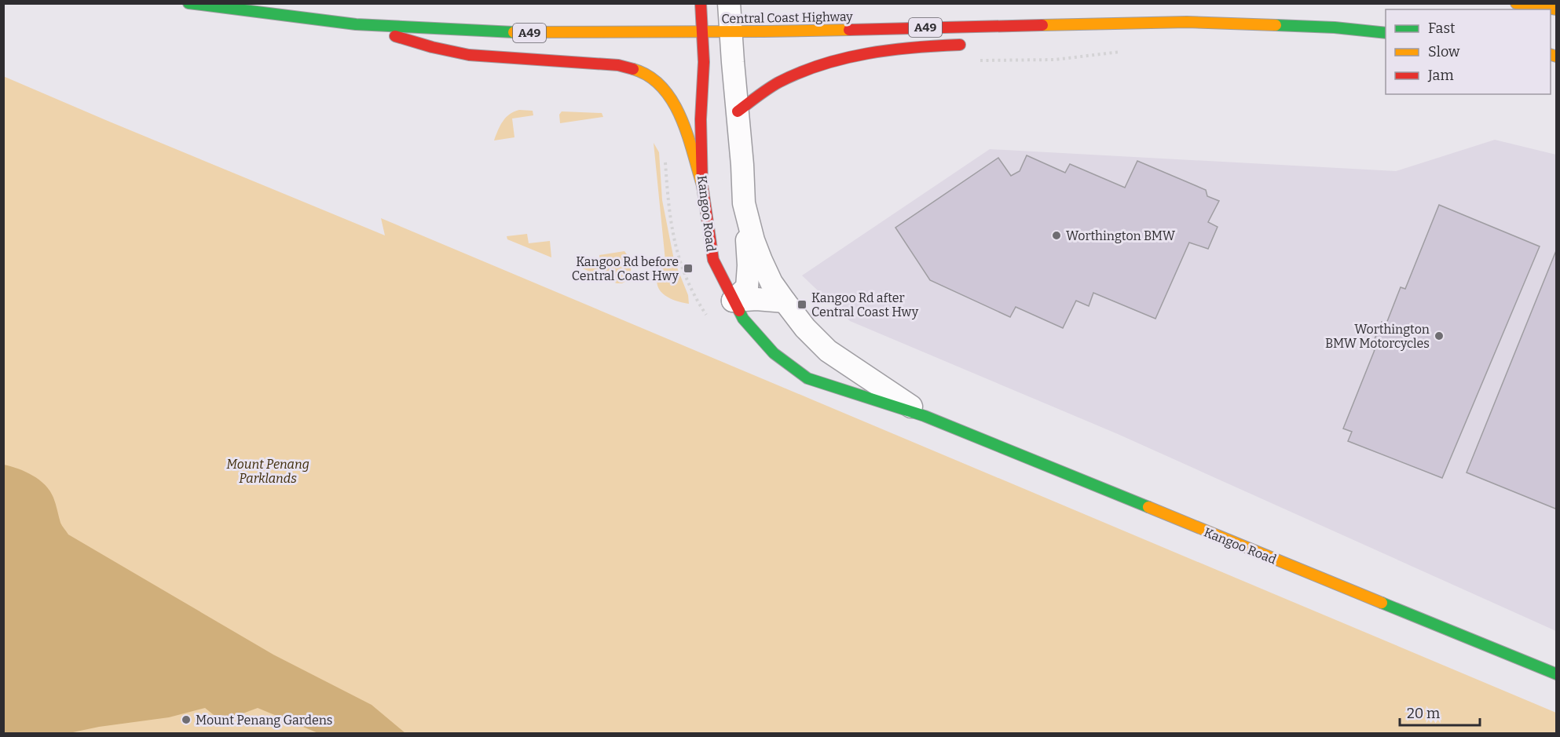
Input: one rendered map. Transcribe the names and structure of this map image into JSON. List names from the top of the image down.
{
  "streets": {
    "main road": ["Central Coast Highway", "A49", "Kangoo Road"]
  },
  "crossings": [
    ["Central Coast Highway", "Kangoo Road"]
  ],
  "parks": ["Mount Penang Parklands"],
  "places": {
    "other": ["Worthington BMW", "Worthington BMW Motorcycles", "Mount Penang Gardens"],
    "transit": ["Kangoo Rd before Central Coast Hwy", "Kangoo Rd after Central Coast Hwy"]
  },
  "legend": ["Fast", "Slow", "Jam"],
  "scale_bar": "20 m"
}
